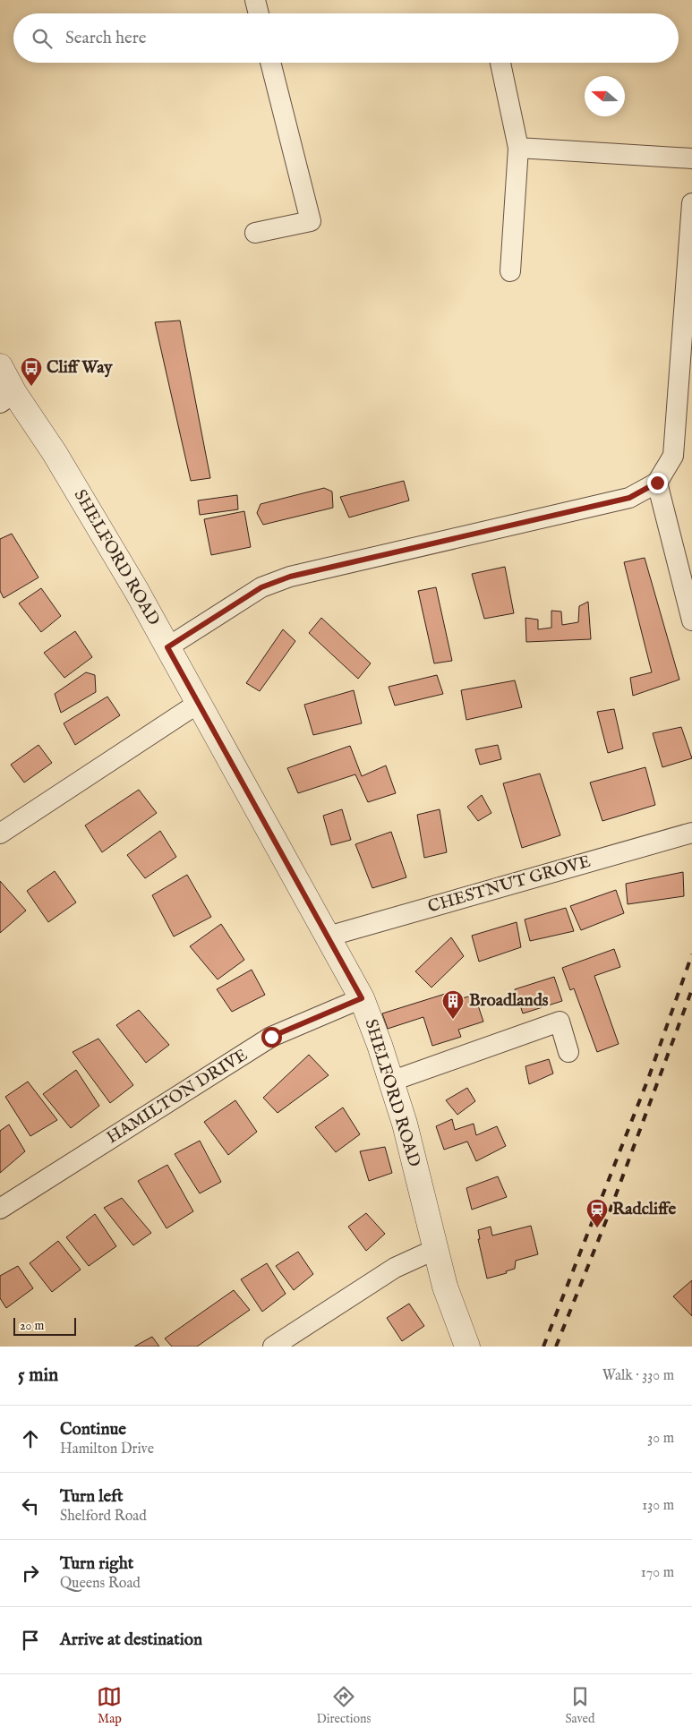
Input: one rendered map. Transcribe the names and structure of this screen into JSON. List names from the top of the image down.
{
  "streets": {
    "street": ["SHELFORD ROAD", "CHESTNUT GROVE", "HAMILTON DRIVE"]
  },
  "crossings": [
    ["SHELFORD ROAD", "CHESTNUT GROVE"],
    ["SHELFORD ROAD", "HAMILTON DRIVE"]
  ],
  "places": {
    "bus stop": ["Cliff Way"],
    "building": ["Broadlands"],
    "station": ["Radcliffe"]
  },
  "scale_bar": "20 m",
  "north": "left",
  "page": {
    "search": "Search here",
    "scale": "20 m",
    "heading": ["5 min", "Walk · 330 m"],
    "list": [
      ["Continue", "Hamilton Drive", "30 m"],
      ["Turn left", "Shelford Road", "130 m"],
      ["Turn right", "Queens Road", "170 m"],
      "Arrive at destination"
    ],
    "nav": ["Map", "Directions", "Saved"]
  }
}
